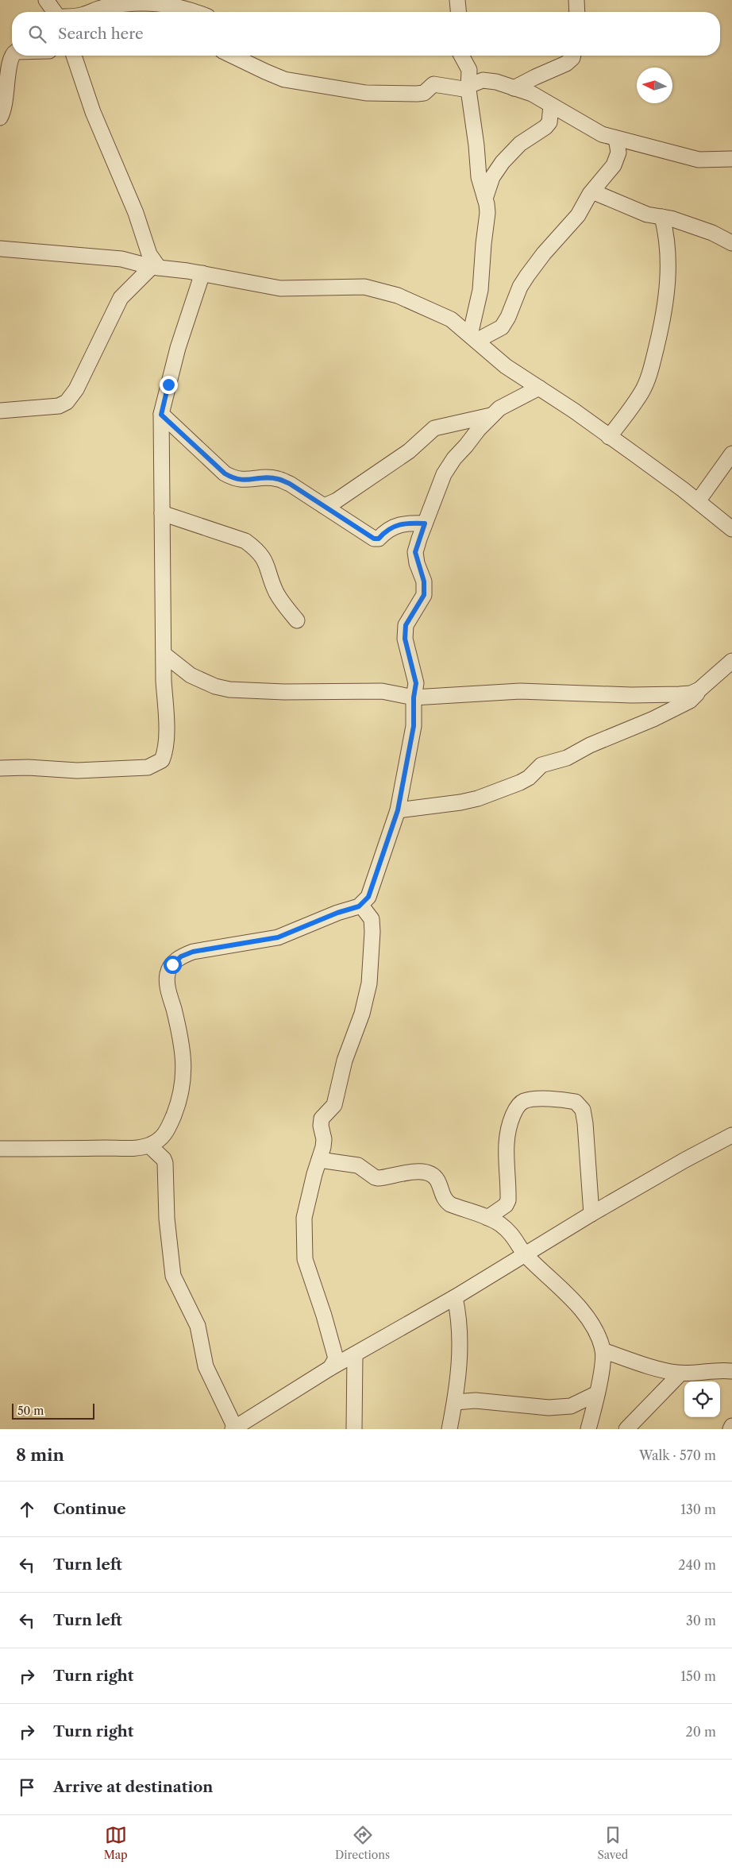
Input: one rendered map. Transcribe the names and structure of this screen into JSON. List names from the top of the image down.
{
  "scale_bar": "50 m",
  "north": "left",
  "page": {
    "search": "Search here",
    "scale": "50 m",
    "heading": ["8 min", "Walk · 570 m"],
    "list": [
      ["Continue", "130 m"],
      ["Turn left", "240 m"],
      ["Turn left", "30 m"],
      ["Turn right", "150 m"],
      ["Turn right", "20 m"],
      "Arrive at destination"
    ],
    "nav": ["Map", "Directions", "Saved"]
  }
}
